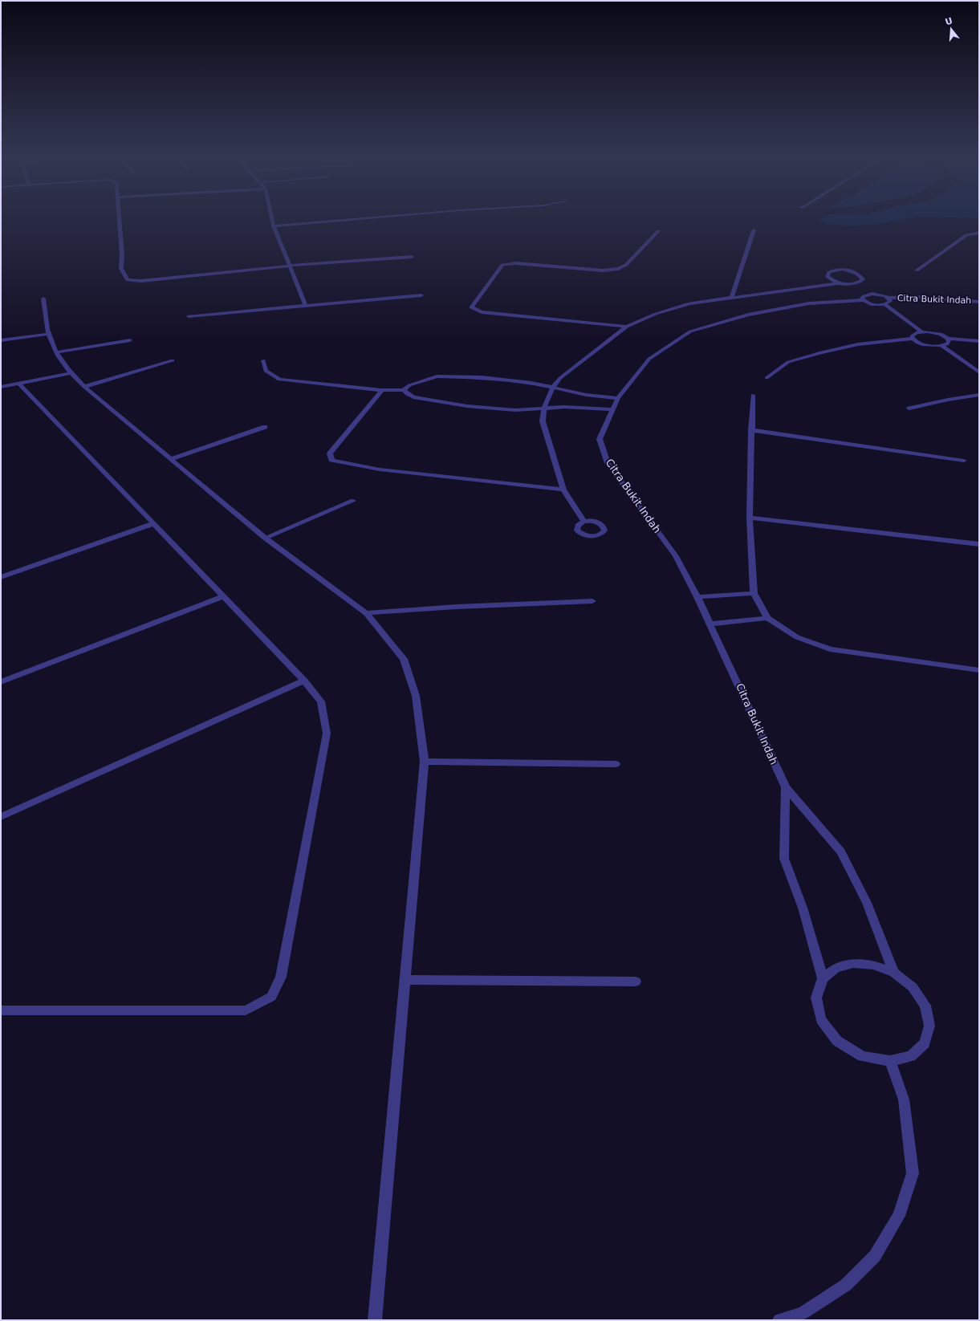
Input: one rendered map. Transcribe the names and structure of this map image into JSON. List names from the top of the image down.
{
  "streets": {
    "street": ["Citra Bukit Indah"]
  },
  "north": "top"
}
